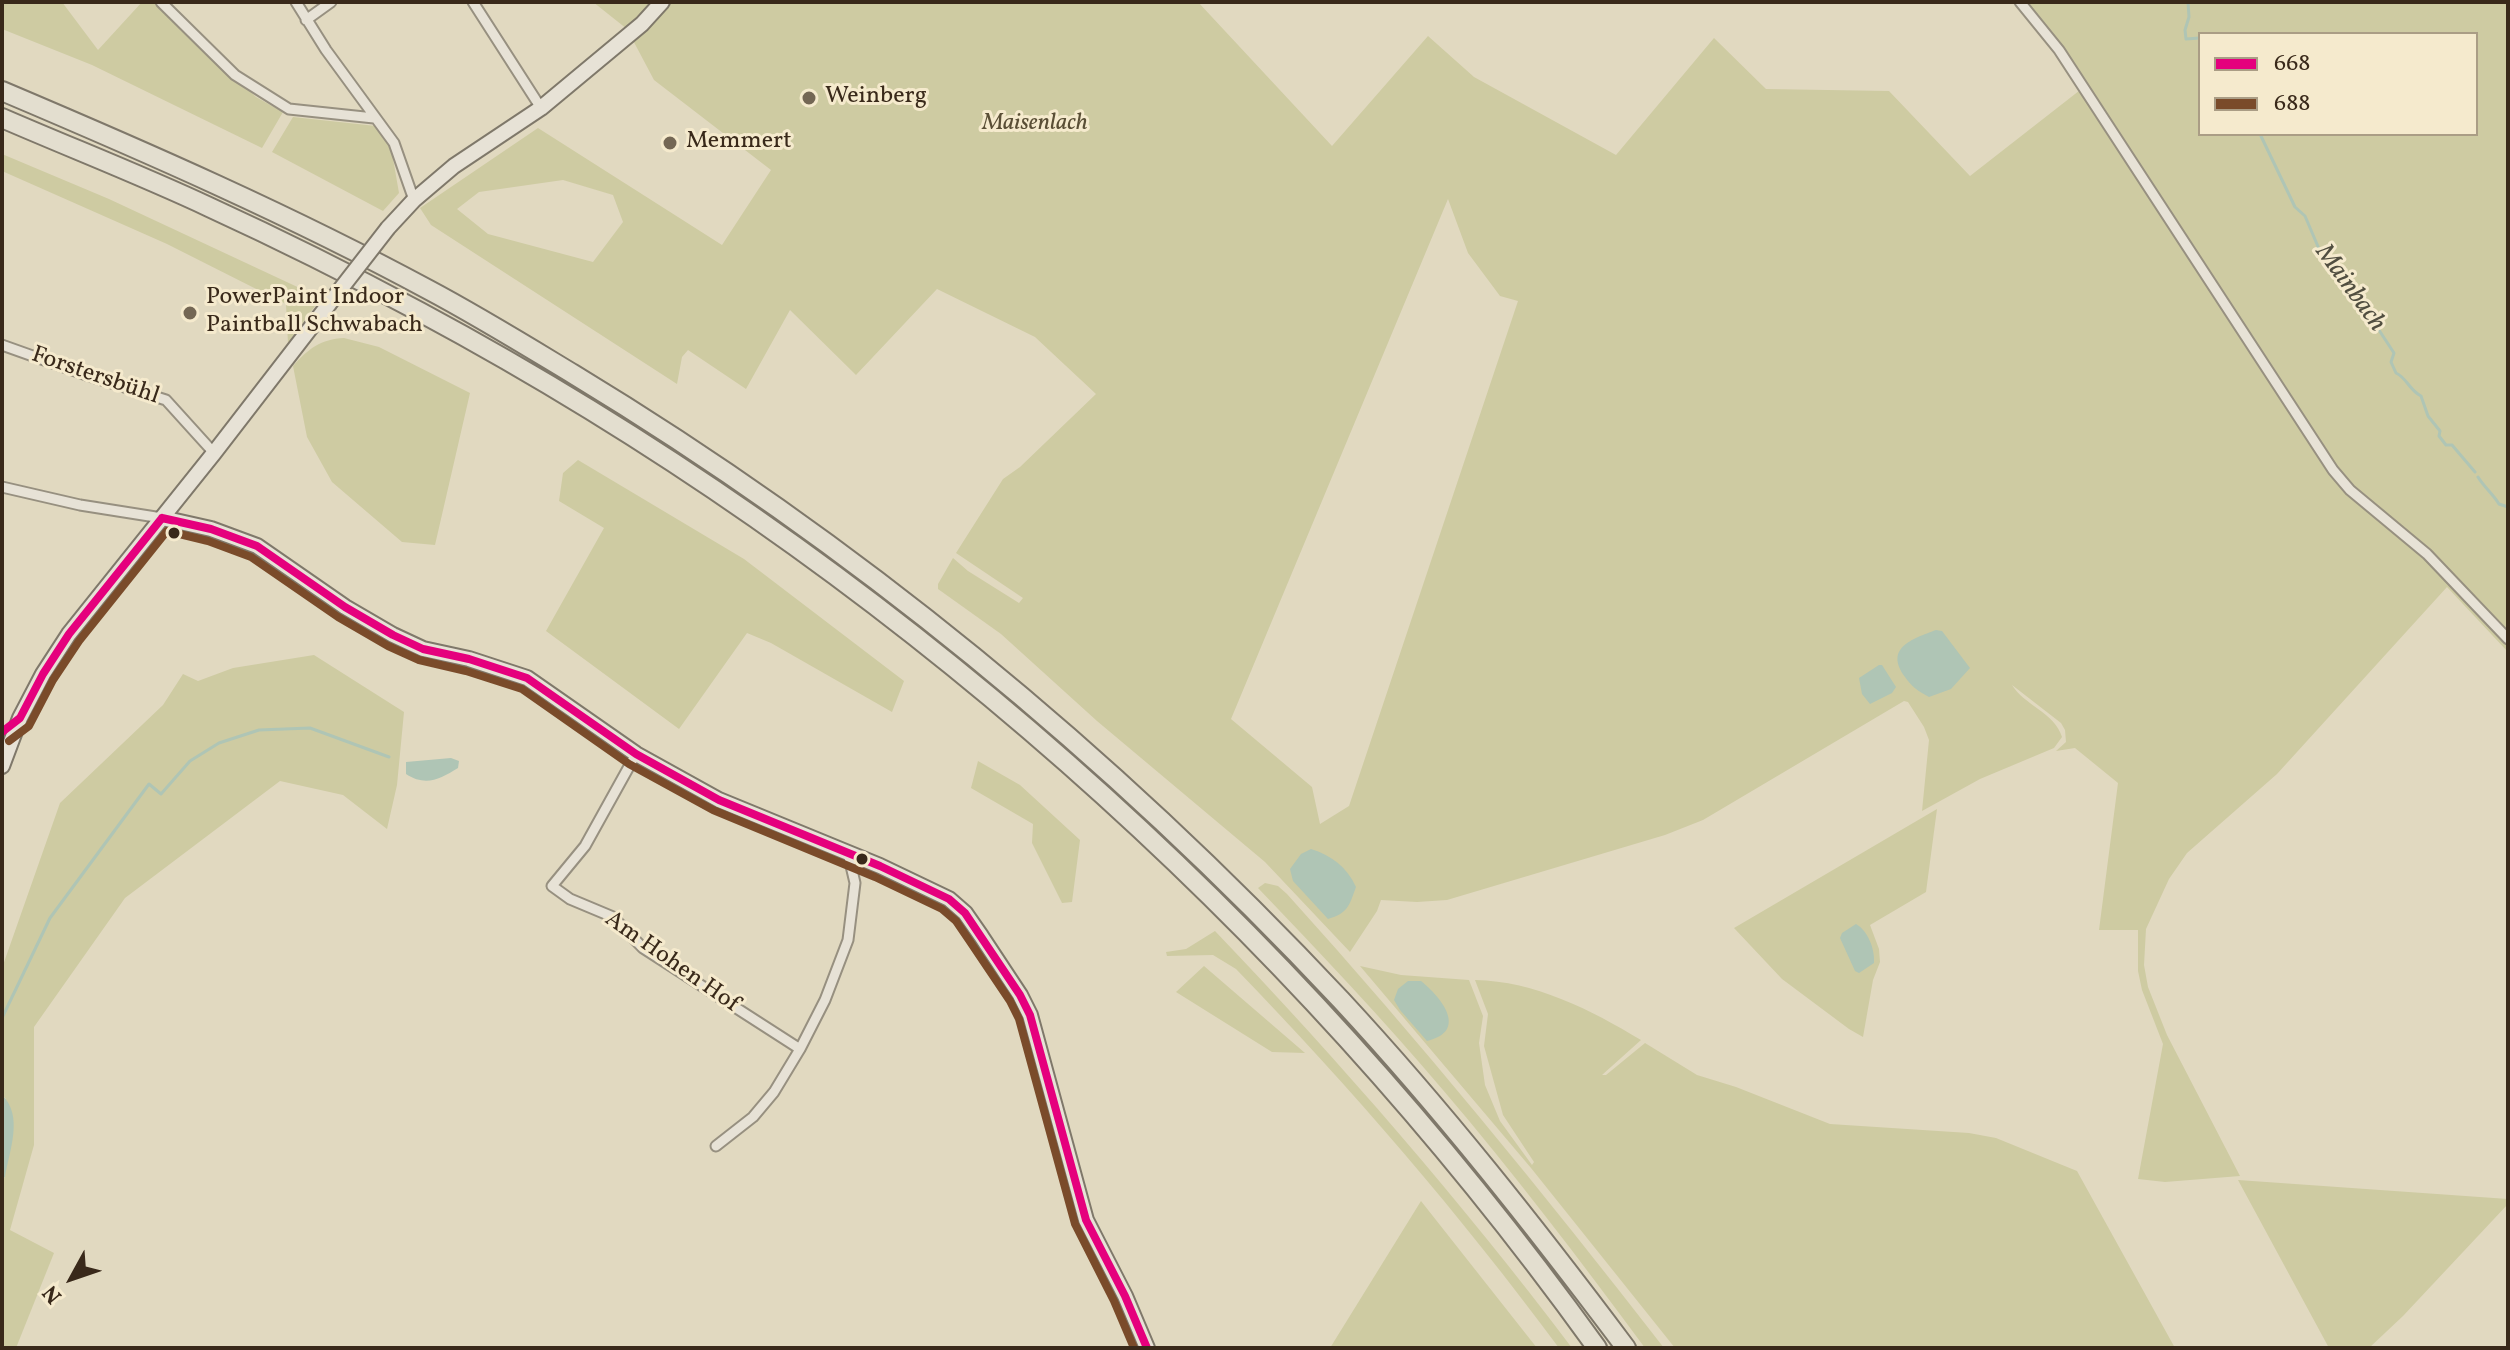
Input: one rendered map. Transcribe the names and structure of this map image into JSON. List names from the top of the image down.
{
  "streets": {
    "street": ["Forstersbühl", "Am Hohen Hof"]
  },
  "water": ["Mainbach"],
  "parks": ["Maisenlach"],
  "places": ["Weinberg", "Memmert", "PowerPaint Indoor Paintball Schwabach"],
  "lines": ["transit line 668", "transit line 688"],
  "legend": ["668", "688"],
  "north": "bottom left"
}
